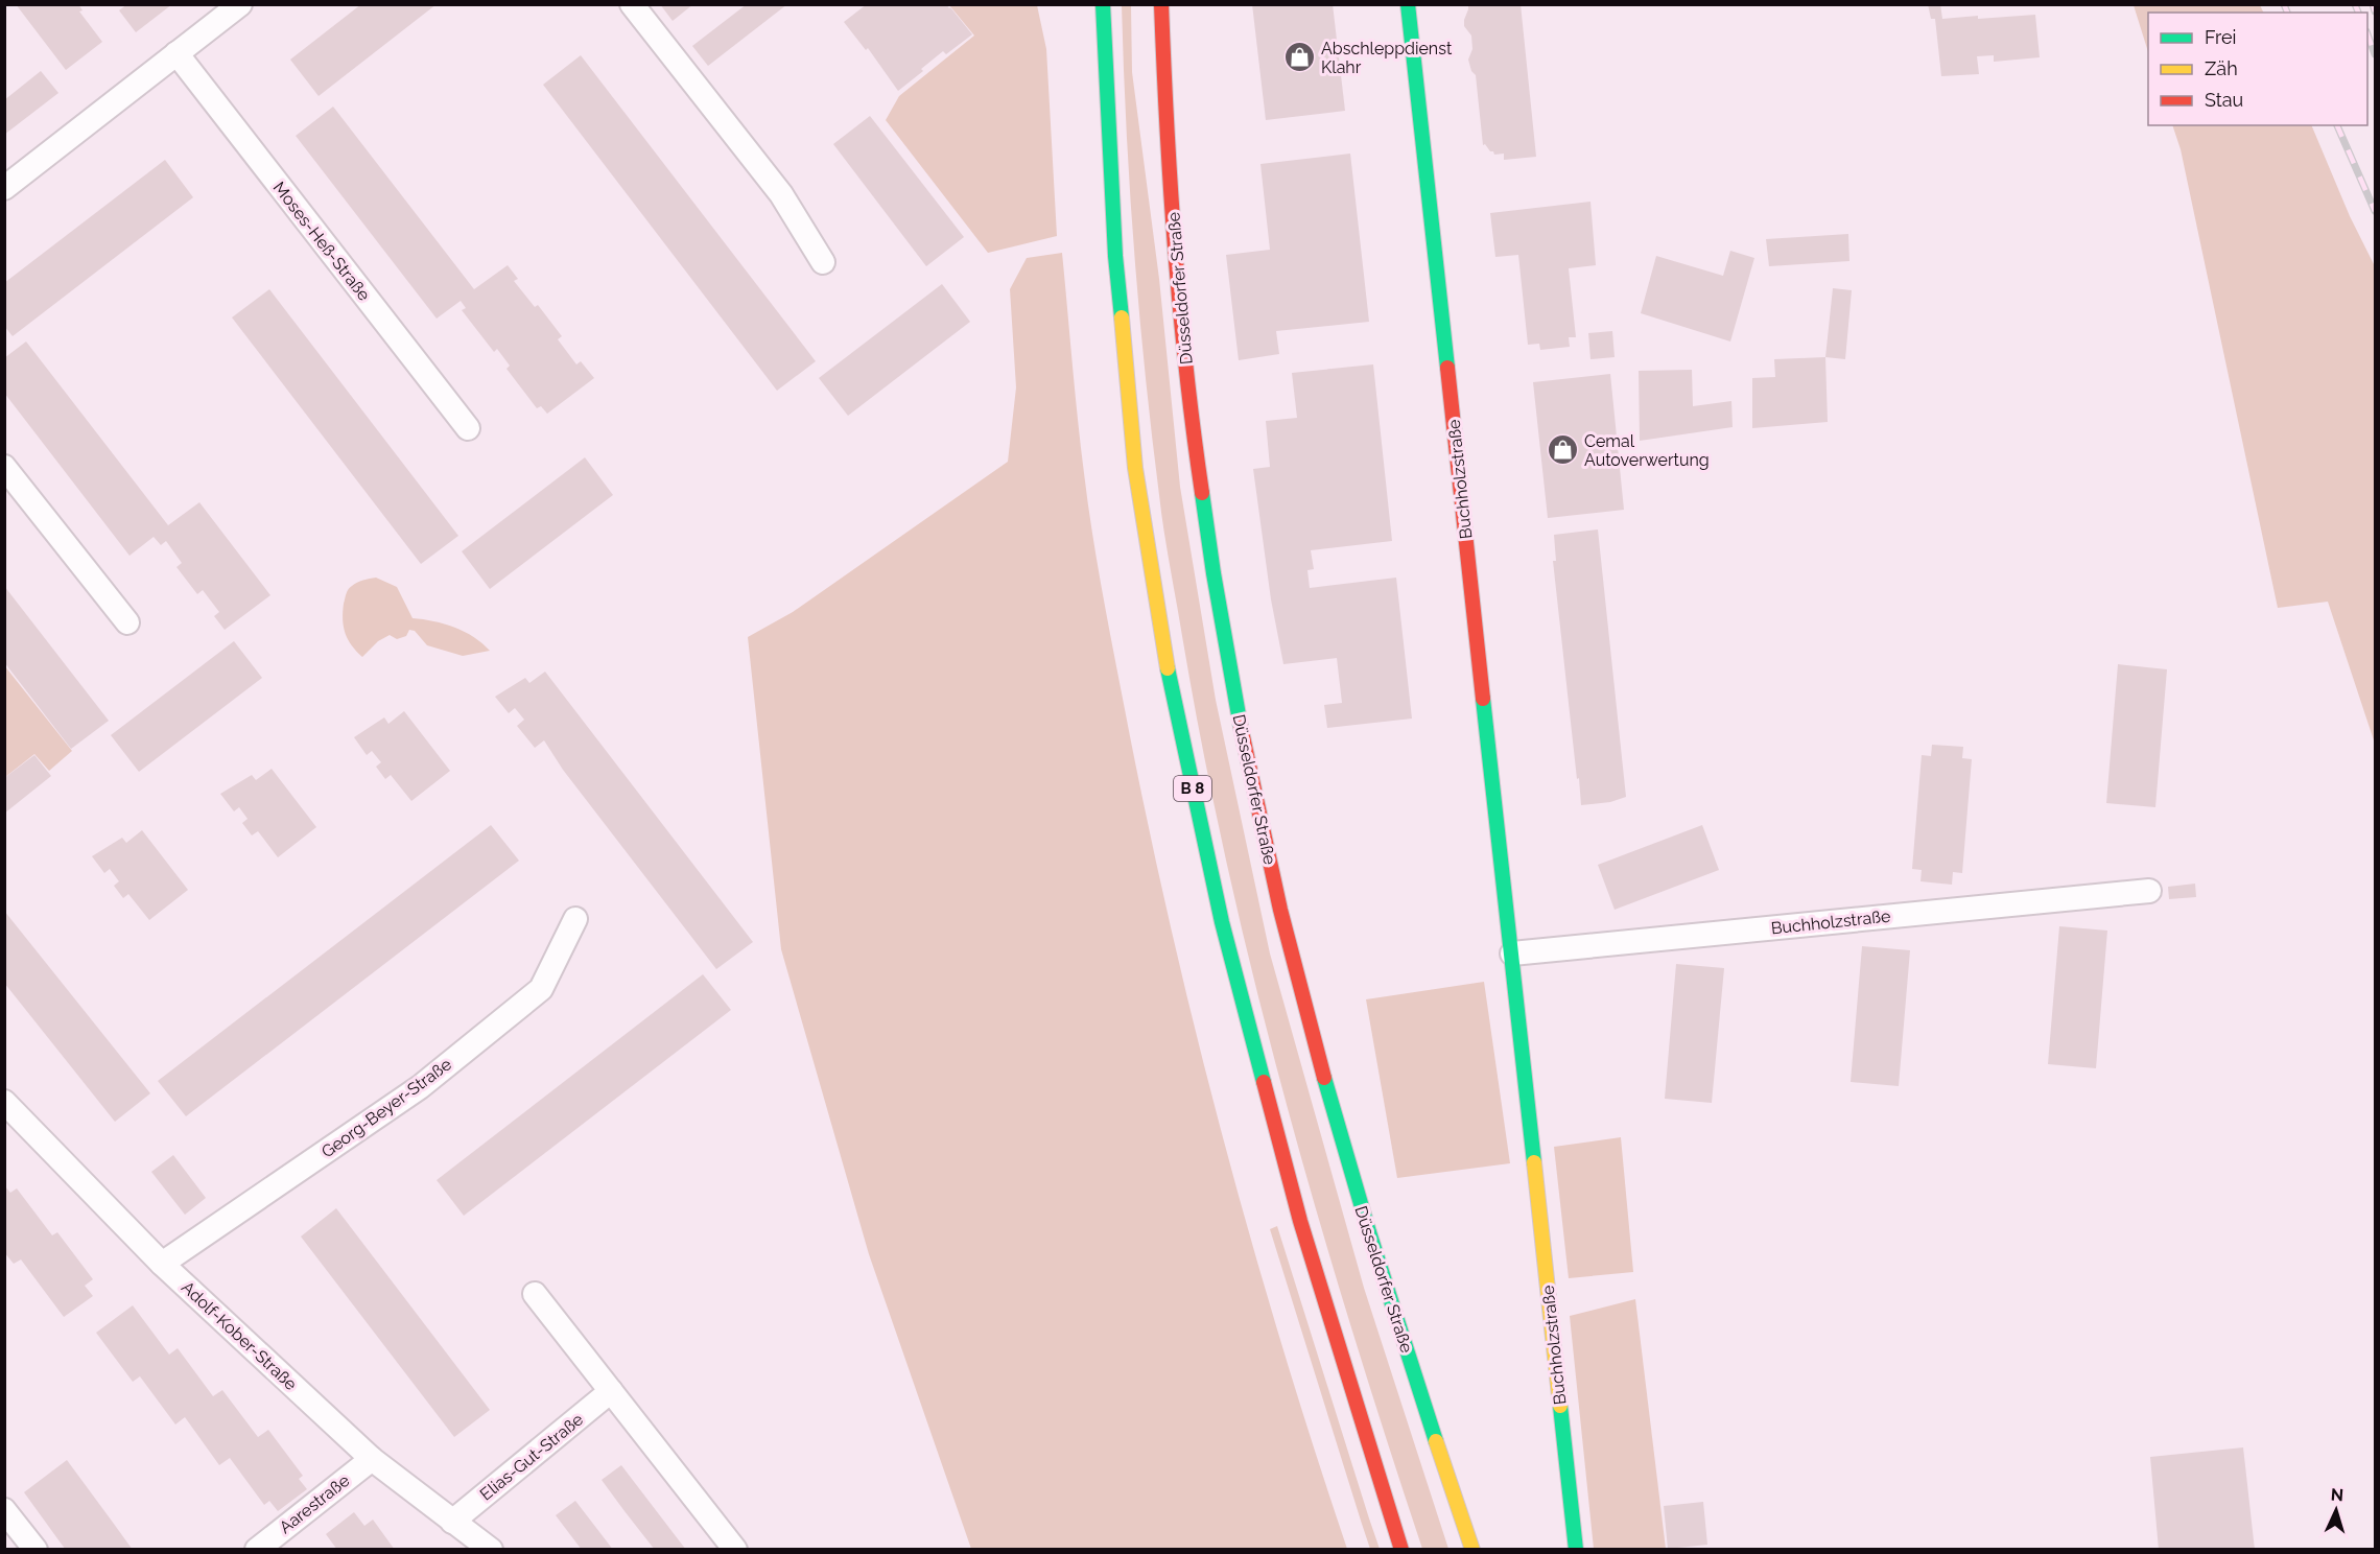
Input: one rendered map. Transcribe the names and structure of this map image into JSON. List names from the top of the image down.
{
  "streets": {
    "main road": ["Düsseldorfer Straße", "Buchholzstraße", "B 8"],
    "street": [
      "Moses-Heß-Straße",
      "Georg-Beyer-Straße",
      "Adolf-Kober-Straße",
      "Elias-Gut-Straße",
      "Aarestraße"
    ]
  },
  "crossings": [
    ["Georg-Beyer-Straße", "Adolf-Kober-Straße"],
    ["Adolf-Kober-Straße", "Elias-Gut-Straße"],
    ["Adolf-Kober-Straße", "Aarestraße"]
  ],
  "places": {
    "shop": ["Abschleppdienst Klahr", "Cemal Autoverwertung"]
  },
  "legend": ["Frei", "Zäh", "Stau"],
  "north": "top"
}
